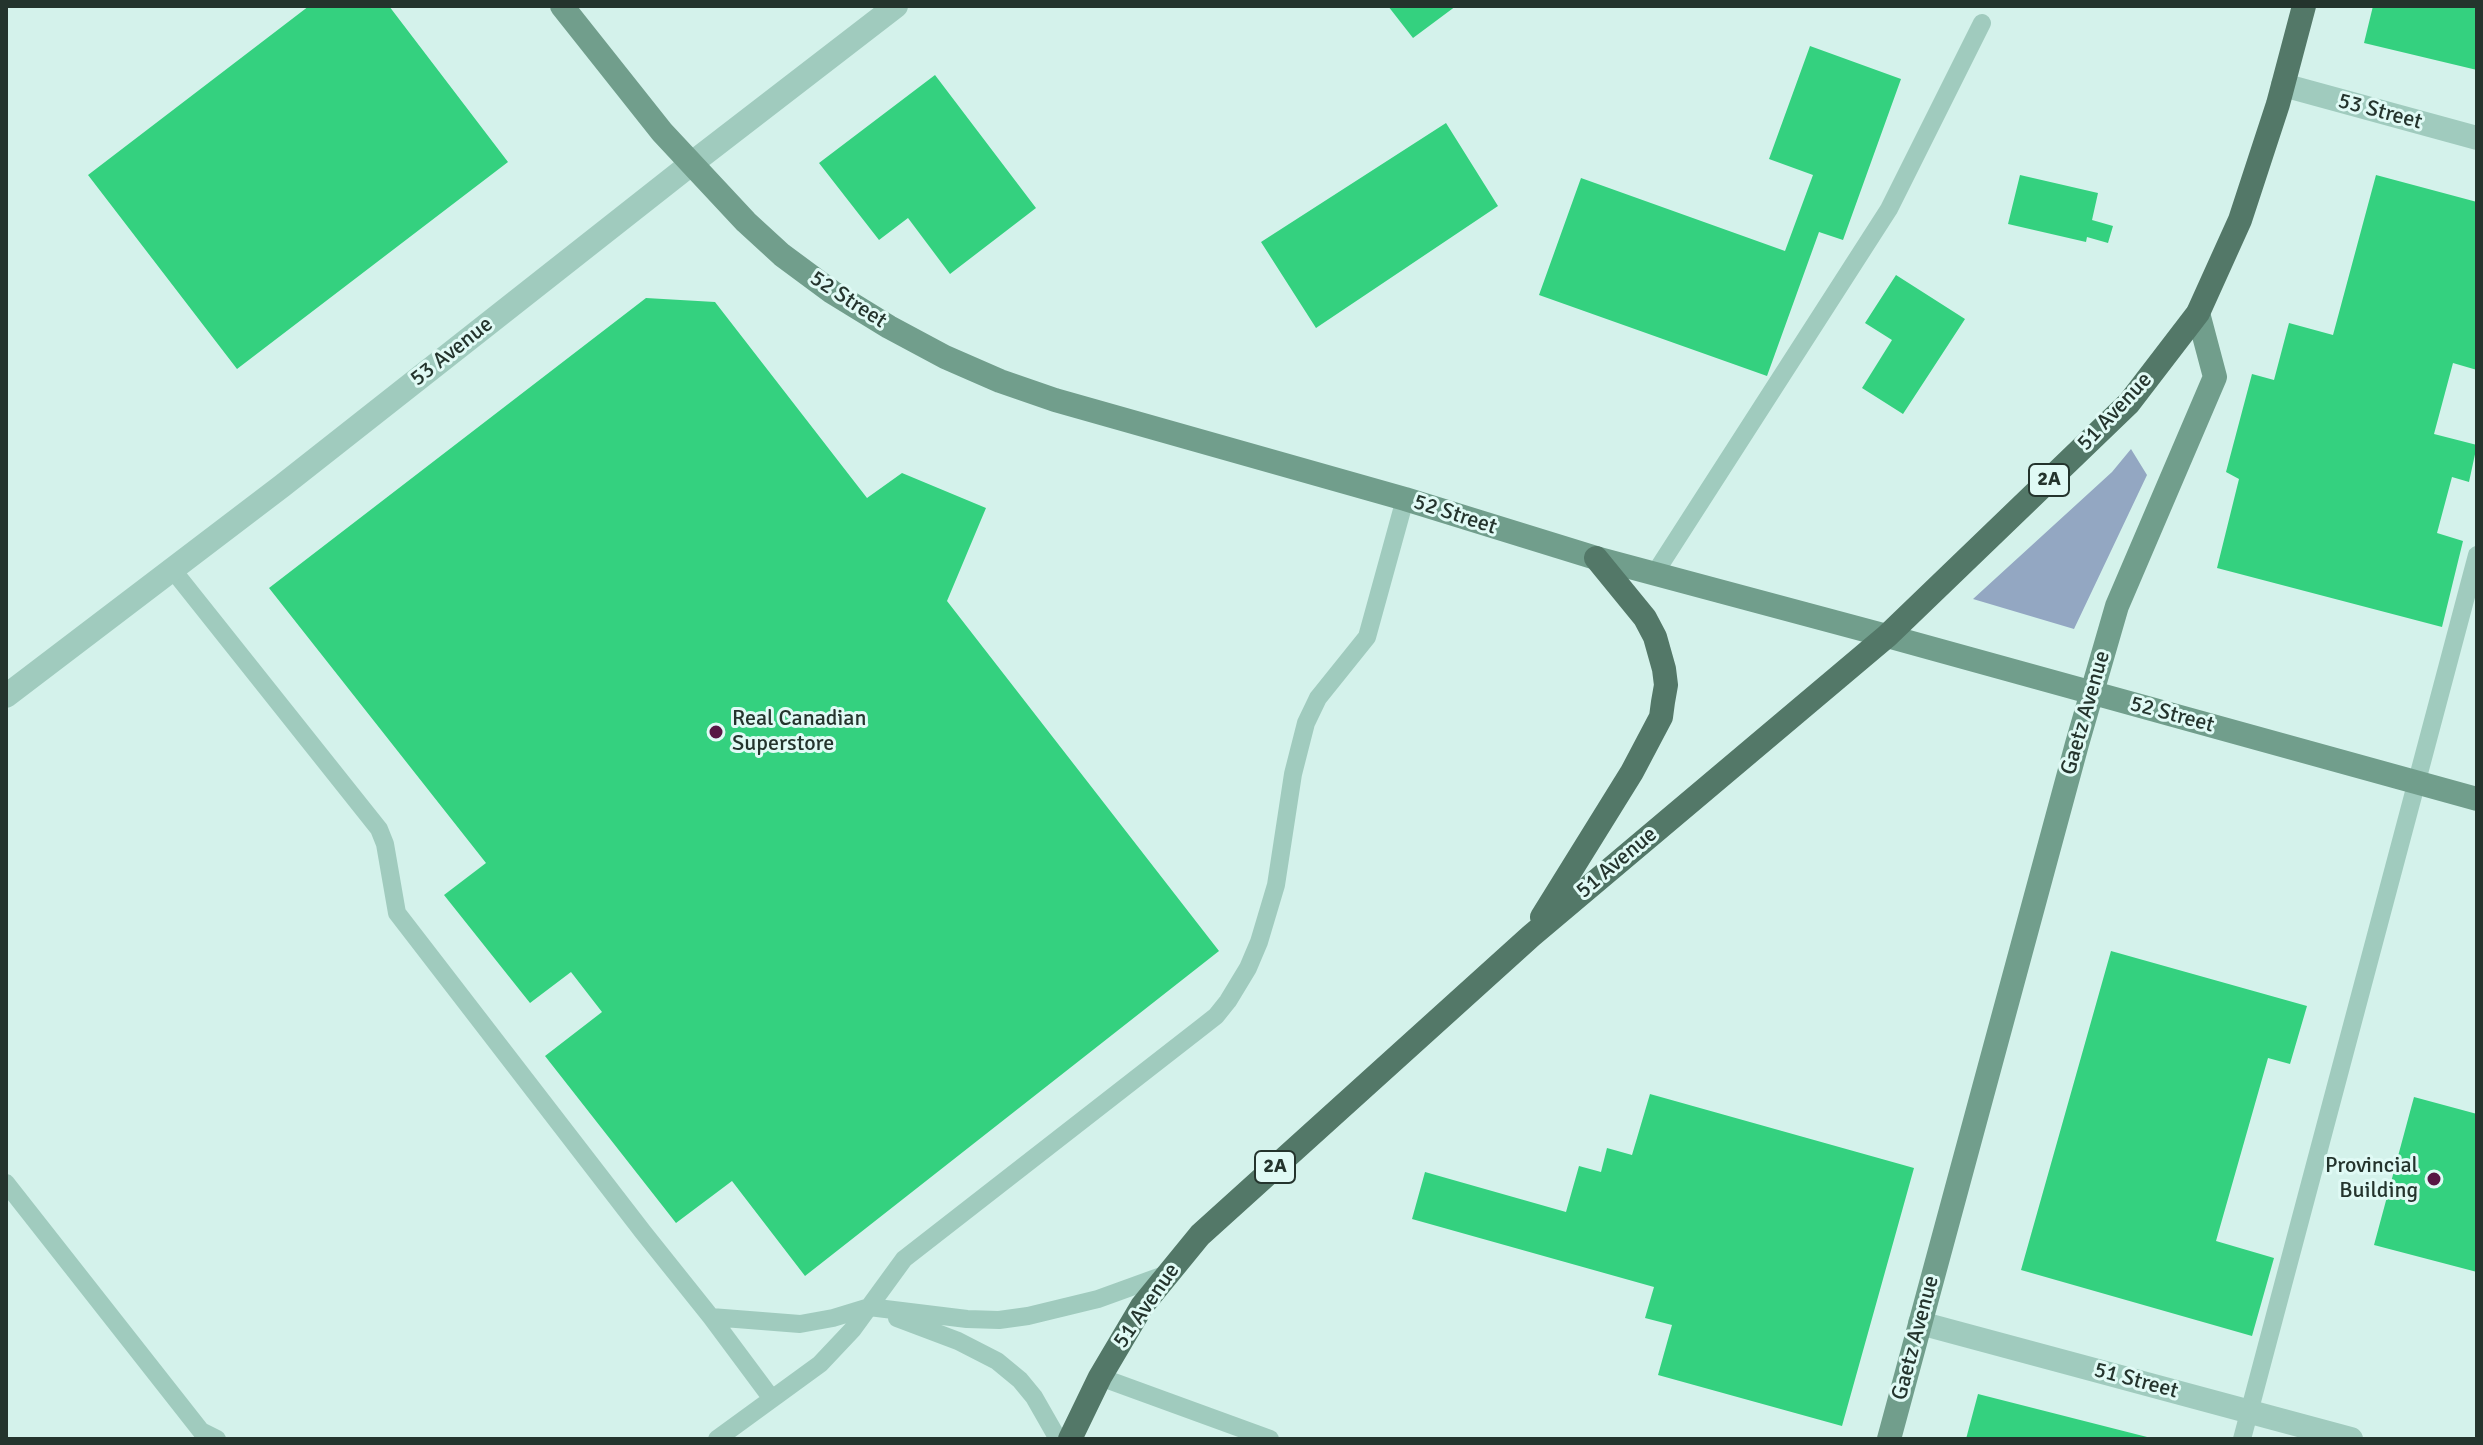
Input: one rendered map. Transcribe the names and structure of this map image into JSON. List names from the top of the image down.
{
  "streets": {
    "main road": ["51 Avenue", "2A"],
    "street": [
      "53 Street",
      "52 Street",
      "53 Avenue",
      "Gaetz Avenue",
      "51 Street"
    ]
  },
  "crossings": [
    ["53 Street", "2A"],
    ["52 Street", "53 Avenue"],
    ["52 Street", "51 Avenue"],
    ["52 Street", "Gaetz Avenue"],
    ["51 Avenue", "2A"],
    ["51 Avenue", "Gaetz Avenue"],
    ["2A", "Gaetz Avenue"],
    ["Gaetz Avenue", "51 Street"]
  ],
  "places": ["Real Canadian Superstore", "Provincial Building"]
}
